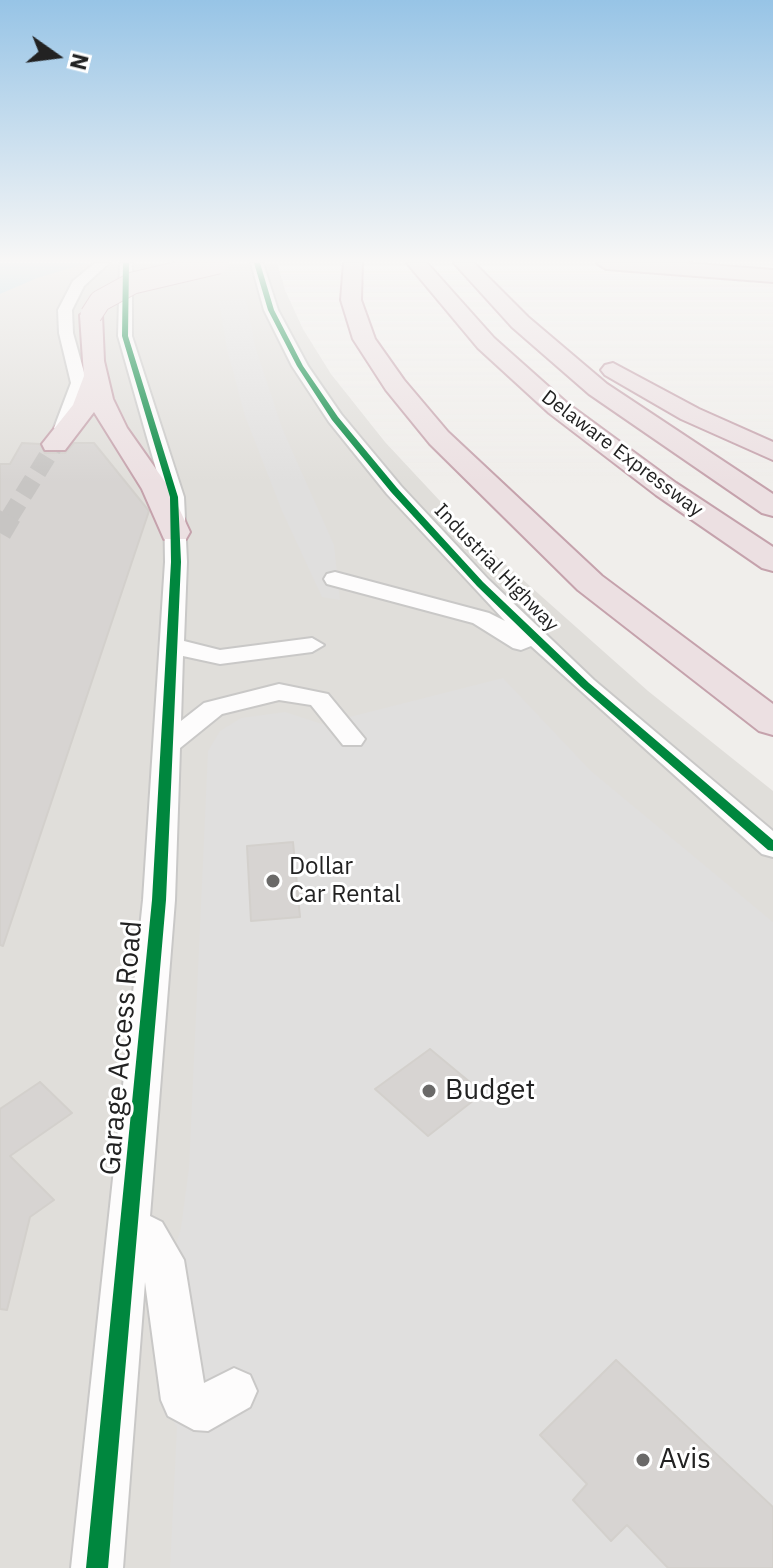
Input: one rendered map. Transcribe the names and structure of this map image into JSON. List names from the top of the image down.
{
  "streets": {
    "highway": ["Delaware Expressway"],
    "street": ["Industrial Highway", "Garage Access Road"]
  },
  "places": ["Dollar Car Rental", "Budget", "Avis"],
  "north": "right"
}
